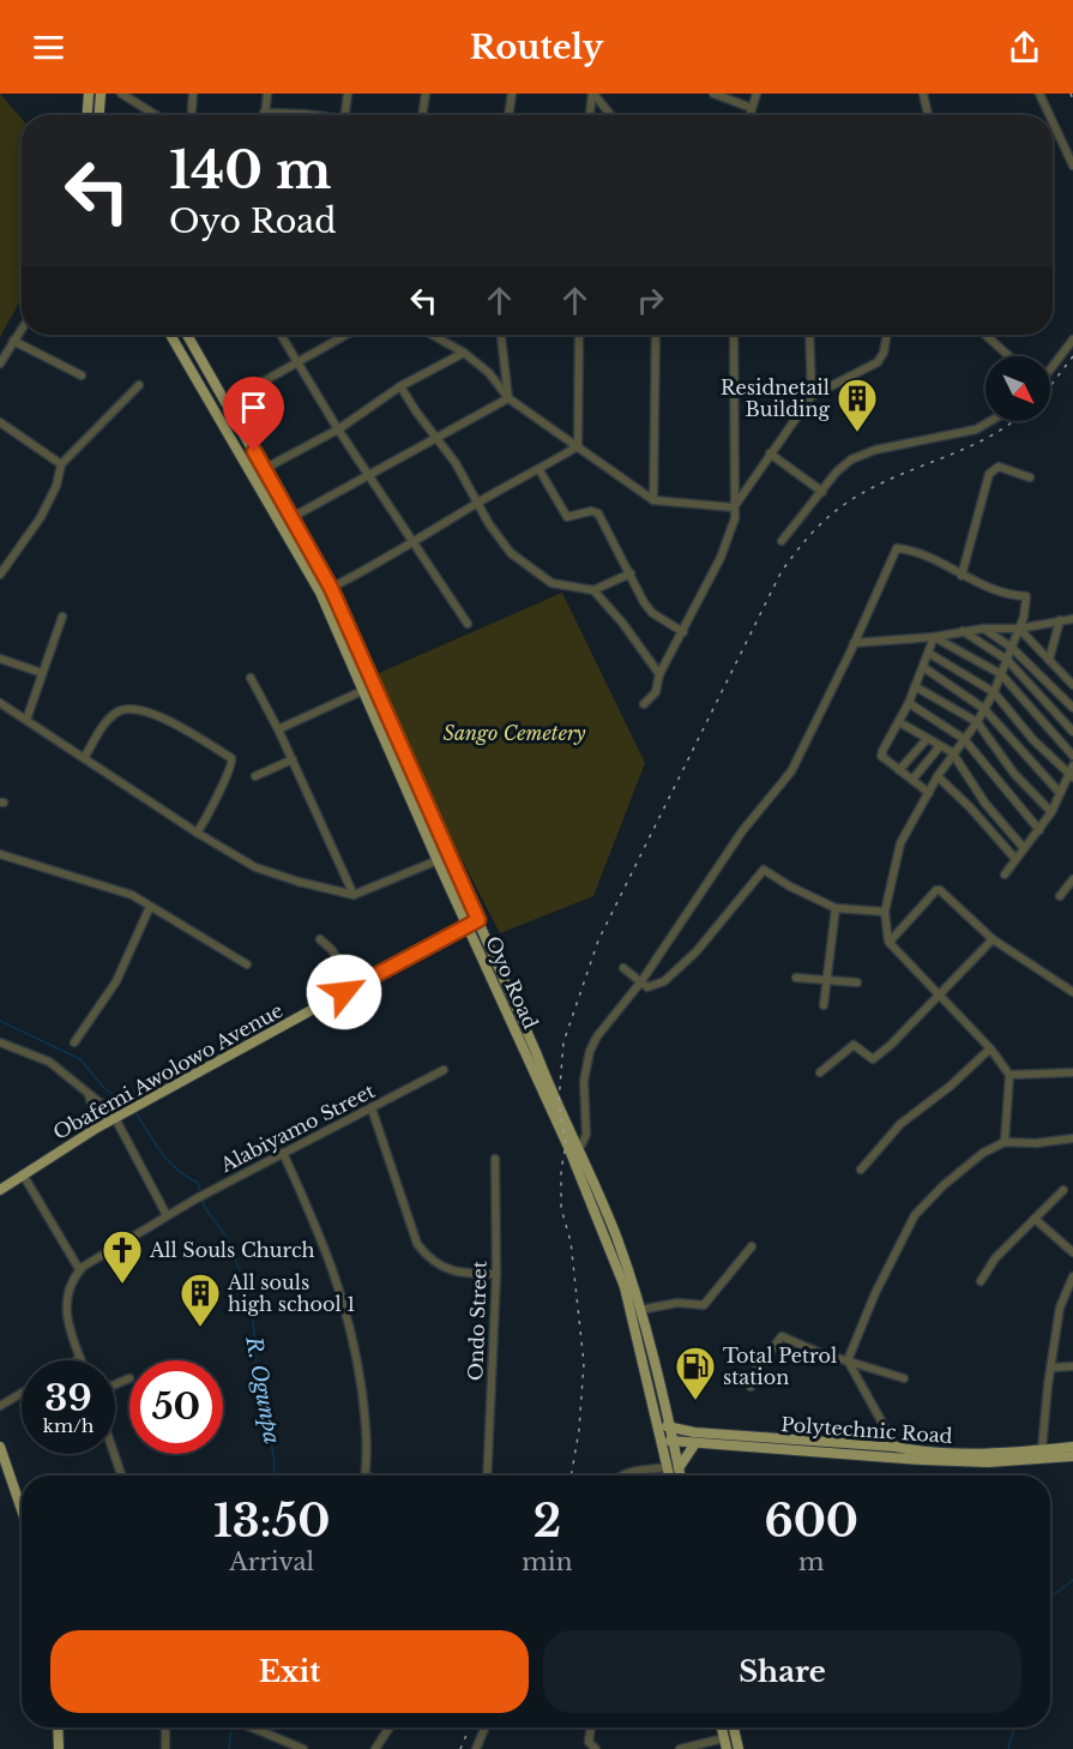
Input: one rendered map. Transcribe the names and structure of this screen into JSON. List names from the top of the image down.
{
  "streets": {
    "main road": ["Oyo Road", "Obafemi Awolowo Avenue", "Polytechnic Road"],
    "street": ["Alabiyamo Street", "Ondo Street"]
  },
  "crossings": [
    ["Oyo Road", "Obafemi Awolowo Avenue"],
    ["Oyo Road", "Polytechnic Road"]
  ],
  "water": ["R. Ogunpa"],
  "parks": ["Sango Cemetery"],
  "places": {
    "building": ["Residnetail Building", "All souls high school 1"],
    "church": ["All Souls Church"],
    "fuel station": ["Total Petrol station"]
  },
  "north": "bottom right",
  "page": {
    "header": "Routely",
    "turn": ["140 m", "Oyo Road"],
    "speed": "39 km/h",
    "limit": "50",
    "eta": [
      "13:50",
      "Arrival",
      "2",
      "min",
      "600",
      "m"
    ],
    "buttons": ["Exit", "Share"]
  }
}
